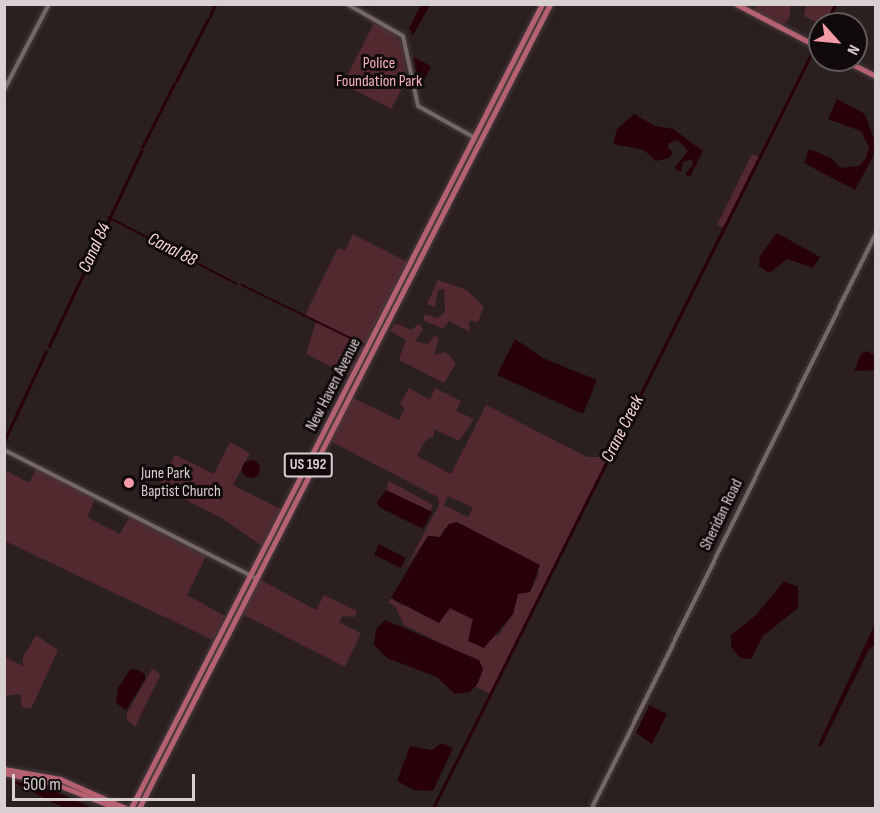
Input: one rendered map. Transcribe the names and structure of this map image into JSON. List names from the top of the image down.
{
  "streets": {
    "main road": ["New Haven Avenue", "US 192"],
    "street": ["Sheridan Road"]
  },
  "water": ["Canal 84", "Canal 88", "Crane Creek"],
  "parks": ["Police Foundation Park"],
  "places": ["June Park Baptist Church"],
  "scale_bar": "500 m",
  "north": "bottom right"
}
